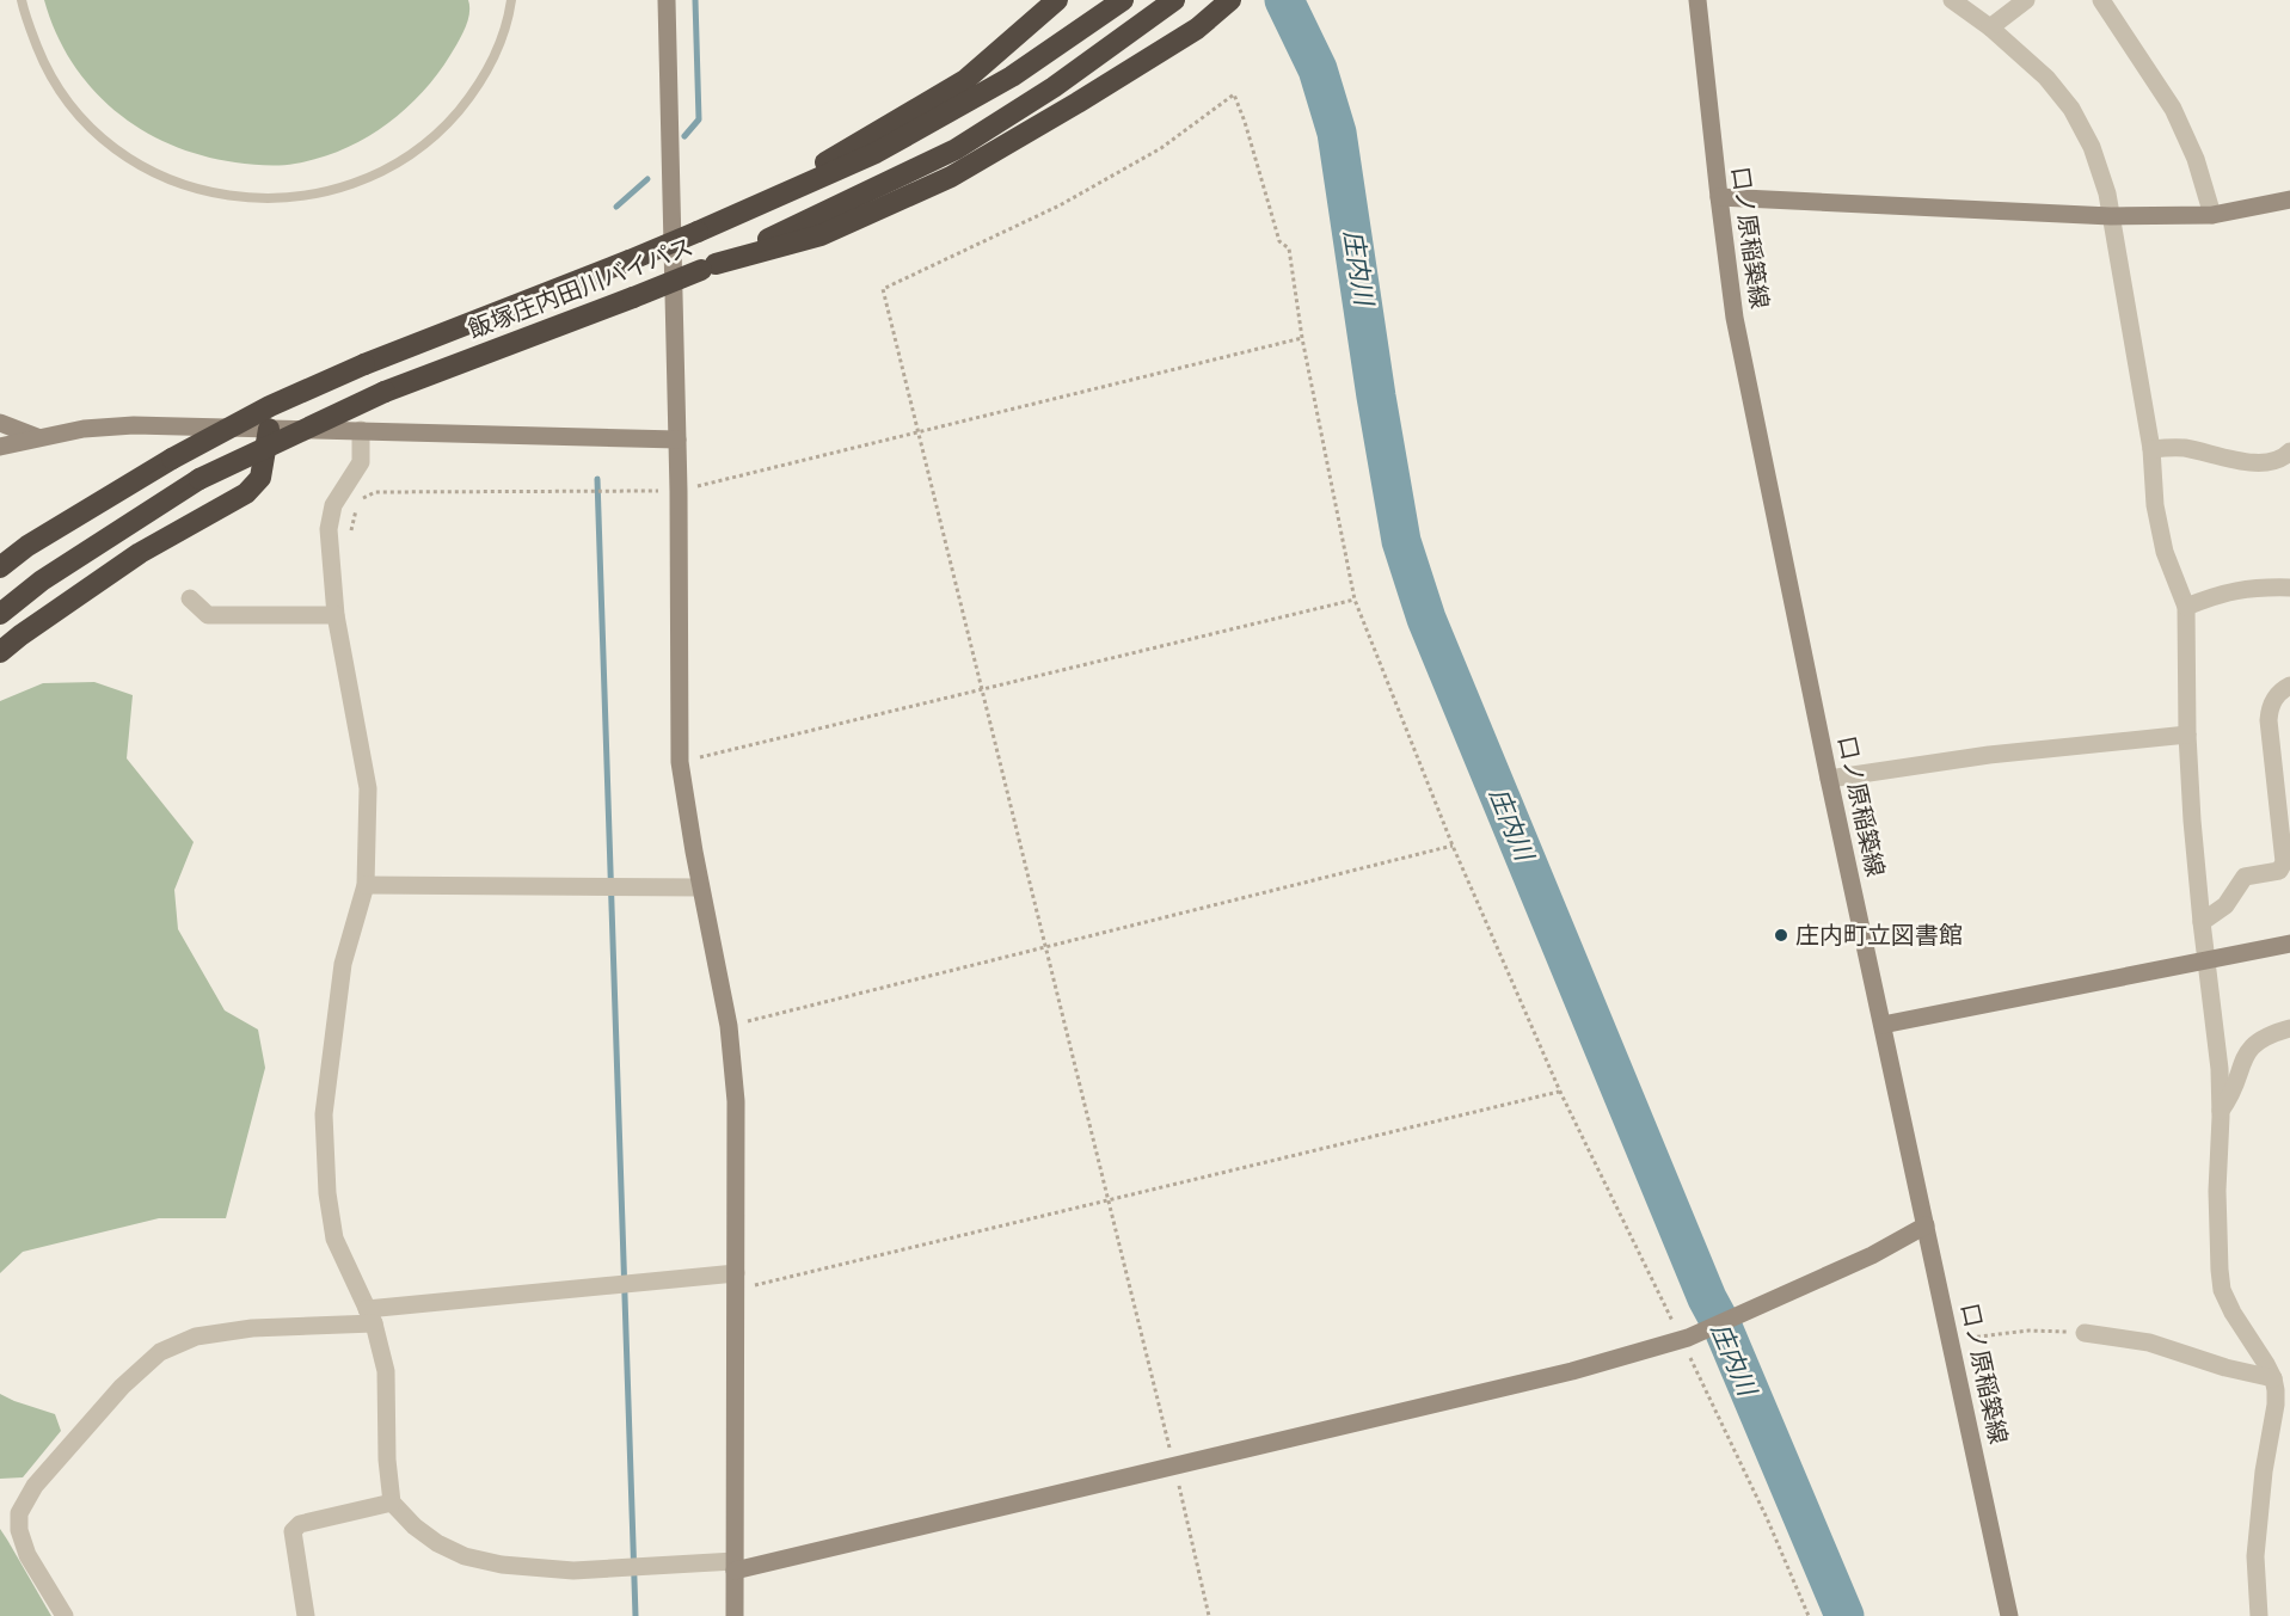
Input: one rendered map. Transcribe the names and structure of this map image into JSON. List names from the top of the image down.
{
  "streets": {
    "highway": ["飯塚庄内田川バイパス"],
    "street": ["口ノ原稲築線"]
  },
  "water": ["庄内川"],
  "places": ["庄内町立図書館"]
}
